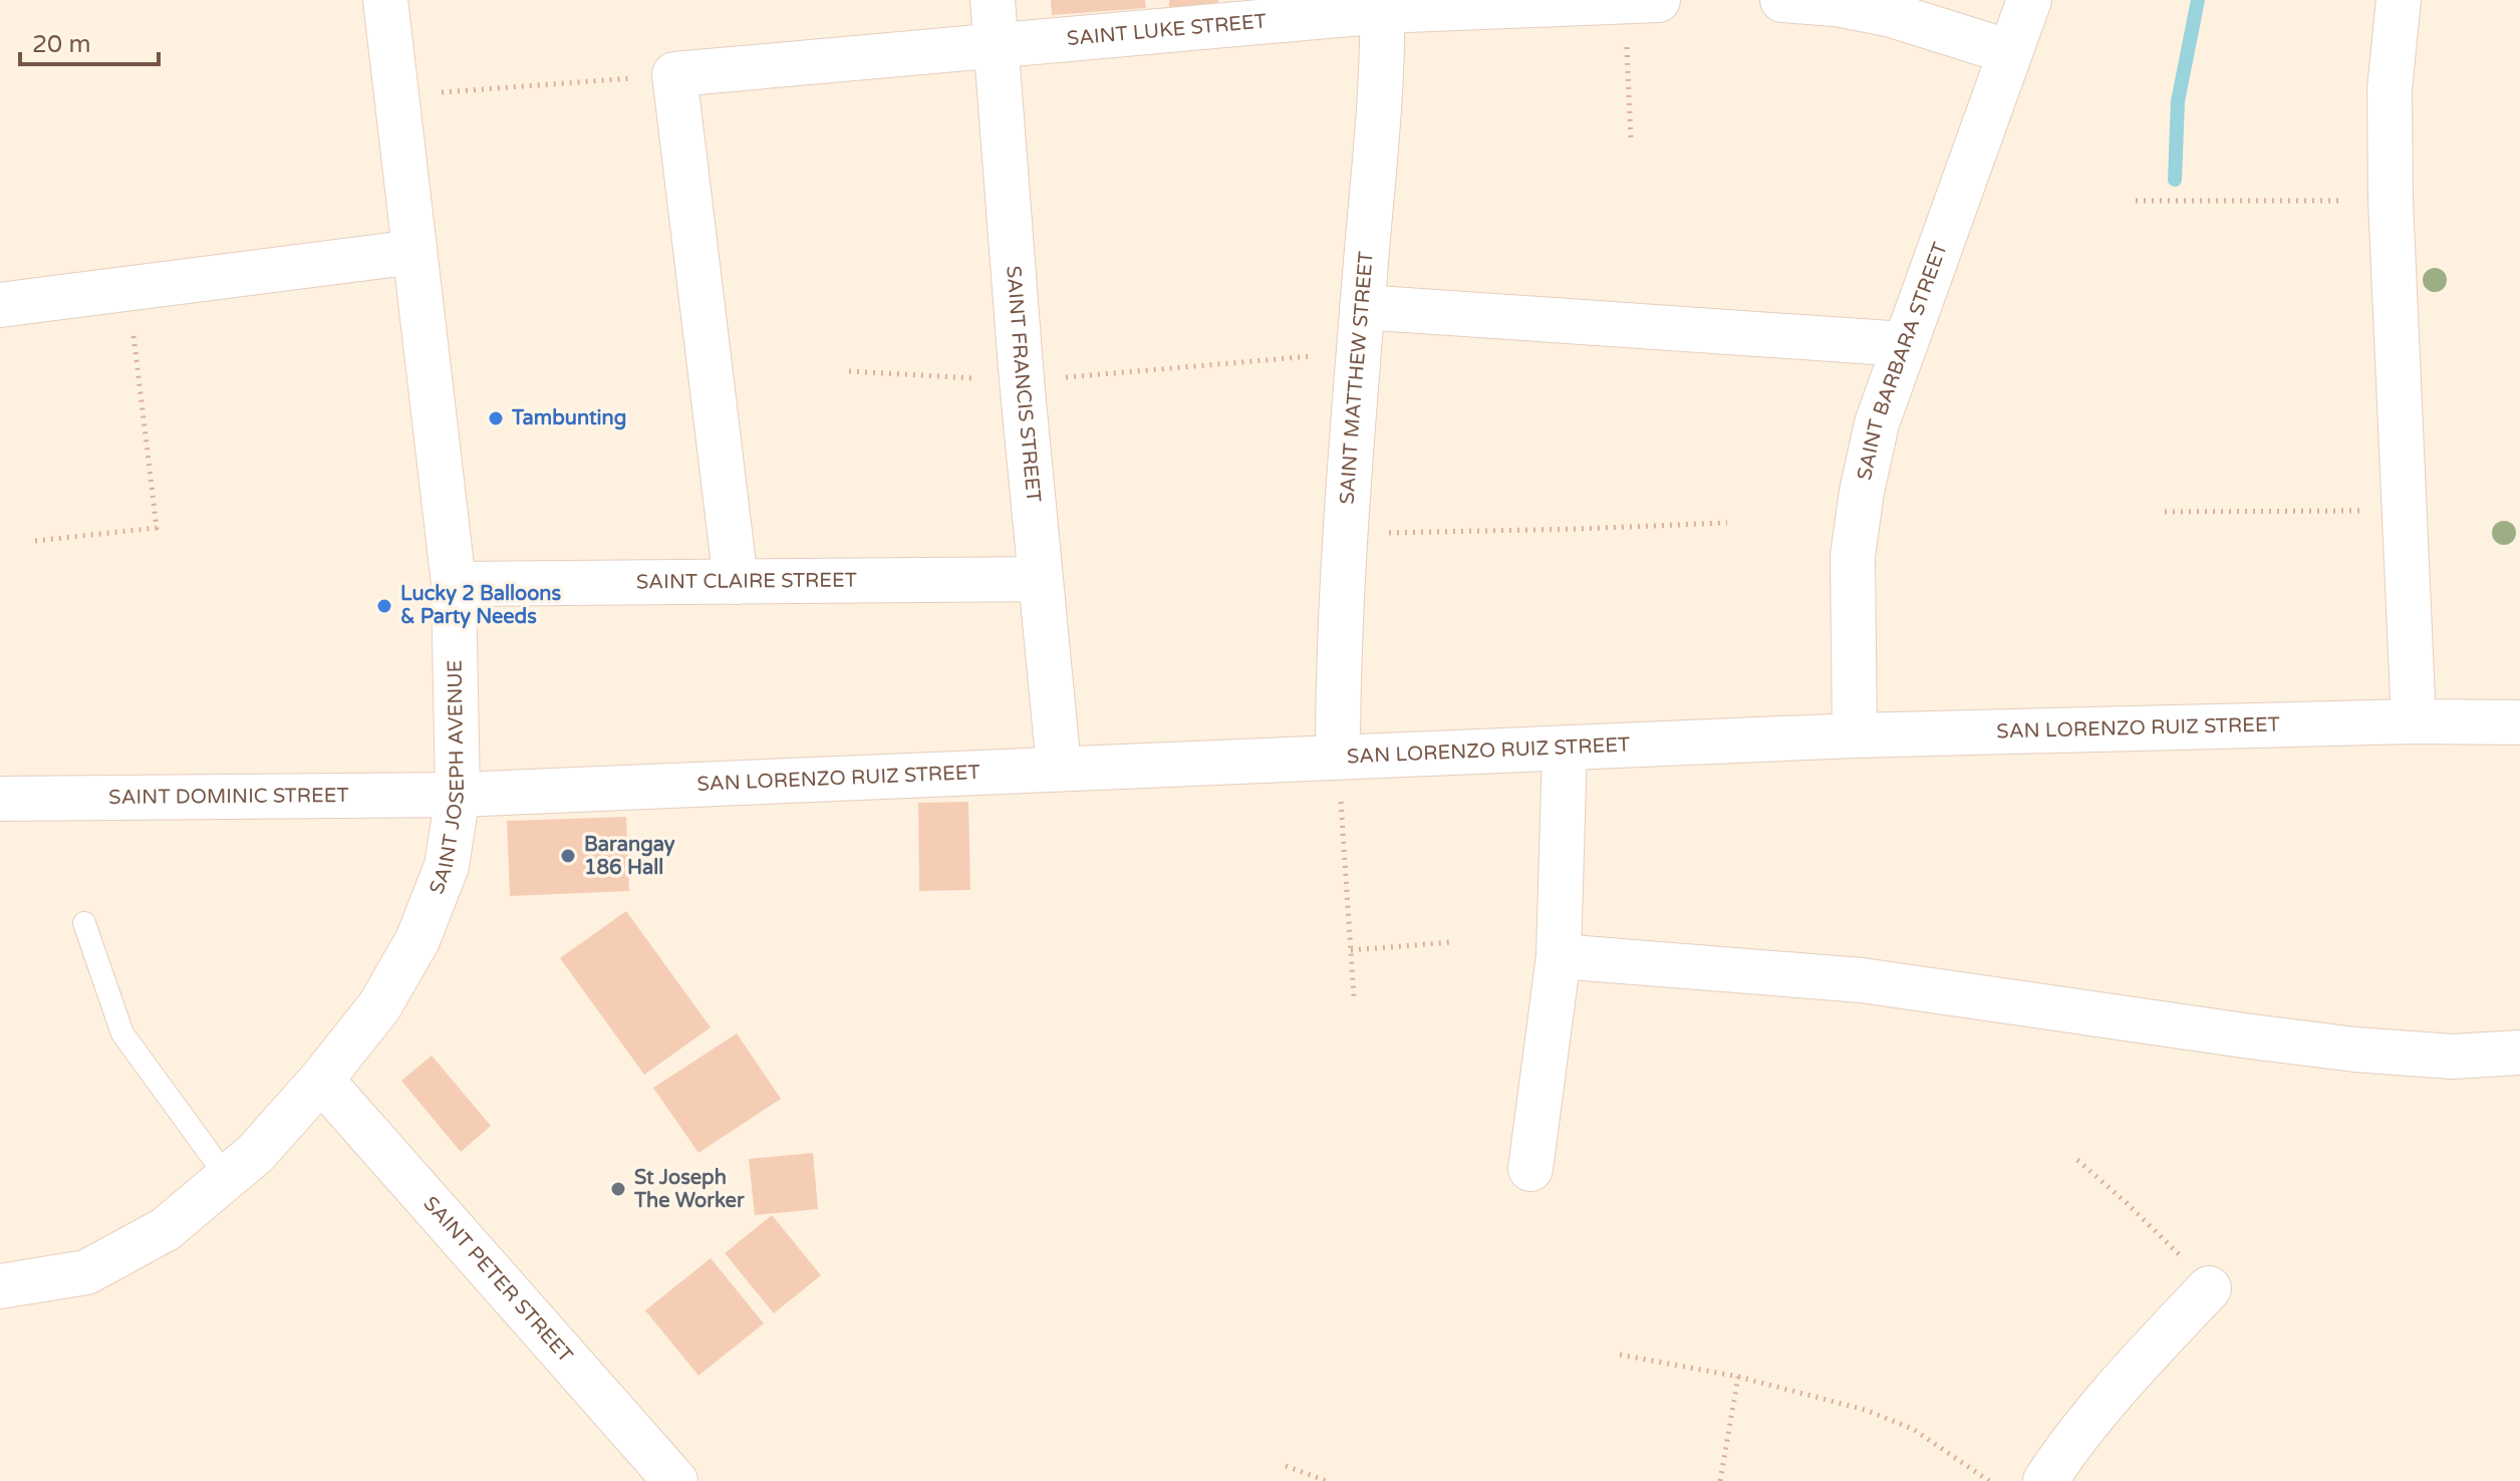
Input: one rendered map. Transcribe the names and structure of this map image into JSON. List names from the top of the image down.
{
  "streets": {
    "street": [
      "SAINT LUKE STREET",
      "SAINT BARBARA STREET",
      "SAINT MATTHEW STREET",
      "SAINT FRANCIS STREET",
      "SAINT CLAIRE STREET",
      "SAN LORENZO RUIZ STREET",
      "SAINT JOSEPH AVENUE",
      "SAINT DOMINIC STREET",
      "SAINT PETER STREET"
    ]
  },
  "crossings": [
    ["SAINT LUKE STREET", "SAINT MATTHEW STREET"],
    ["SAINT LUKE STREET", "SAINT FRANCIS STREET"],
    ["SAINT BARBARA STREET", "SAN LORENZO RUIZ STREET"],
    ["SAINT MATTHEW STREET", "SAN LORENZO RUIZ STREET"],
    ["SAINT FRANCIS STREET", "SAINT CLAIRE STREET"],
    ["SAINT FRANCIS STREET", "SAN LORENZO RUIZ STREET"],
    ["SAINT CLAIRE STREET", "SAINT JOSEPH AVENUE"],
    ["SAN LORENZO RUIZ STREET", "SAINT JOSEPH AVENUE"],
    ["SAN LORENZO RUIZ STREET", "SAINT DOMINIC STREET"],
    ["SAINT JOSEPH AVENUE", "SAINT DOMINIC STREET"],
    ["SAINT JOSEPH AVENUE", "SAINT PETER STREET"]
  ],
  "places": [
    "Tambunting",
    "Lucky 2 Balloons & Party Needs",
    "Barangay 186 Hall",
    "St Joseph The Worker"
  ],
  "scale_bar": "20 m"
}
